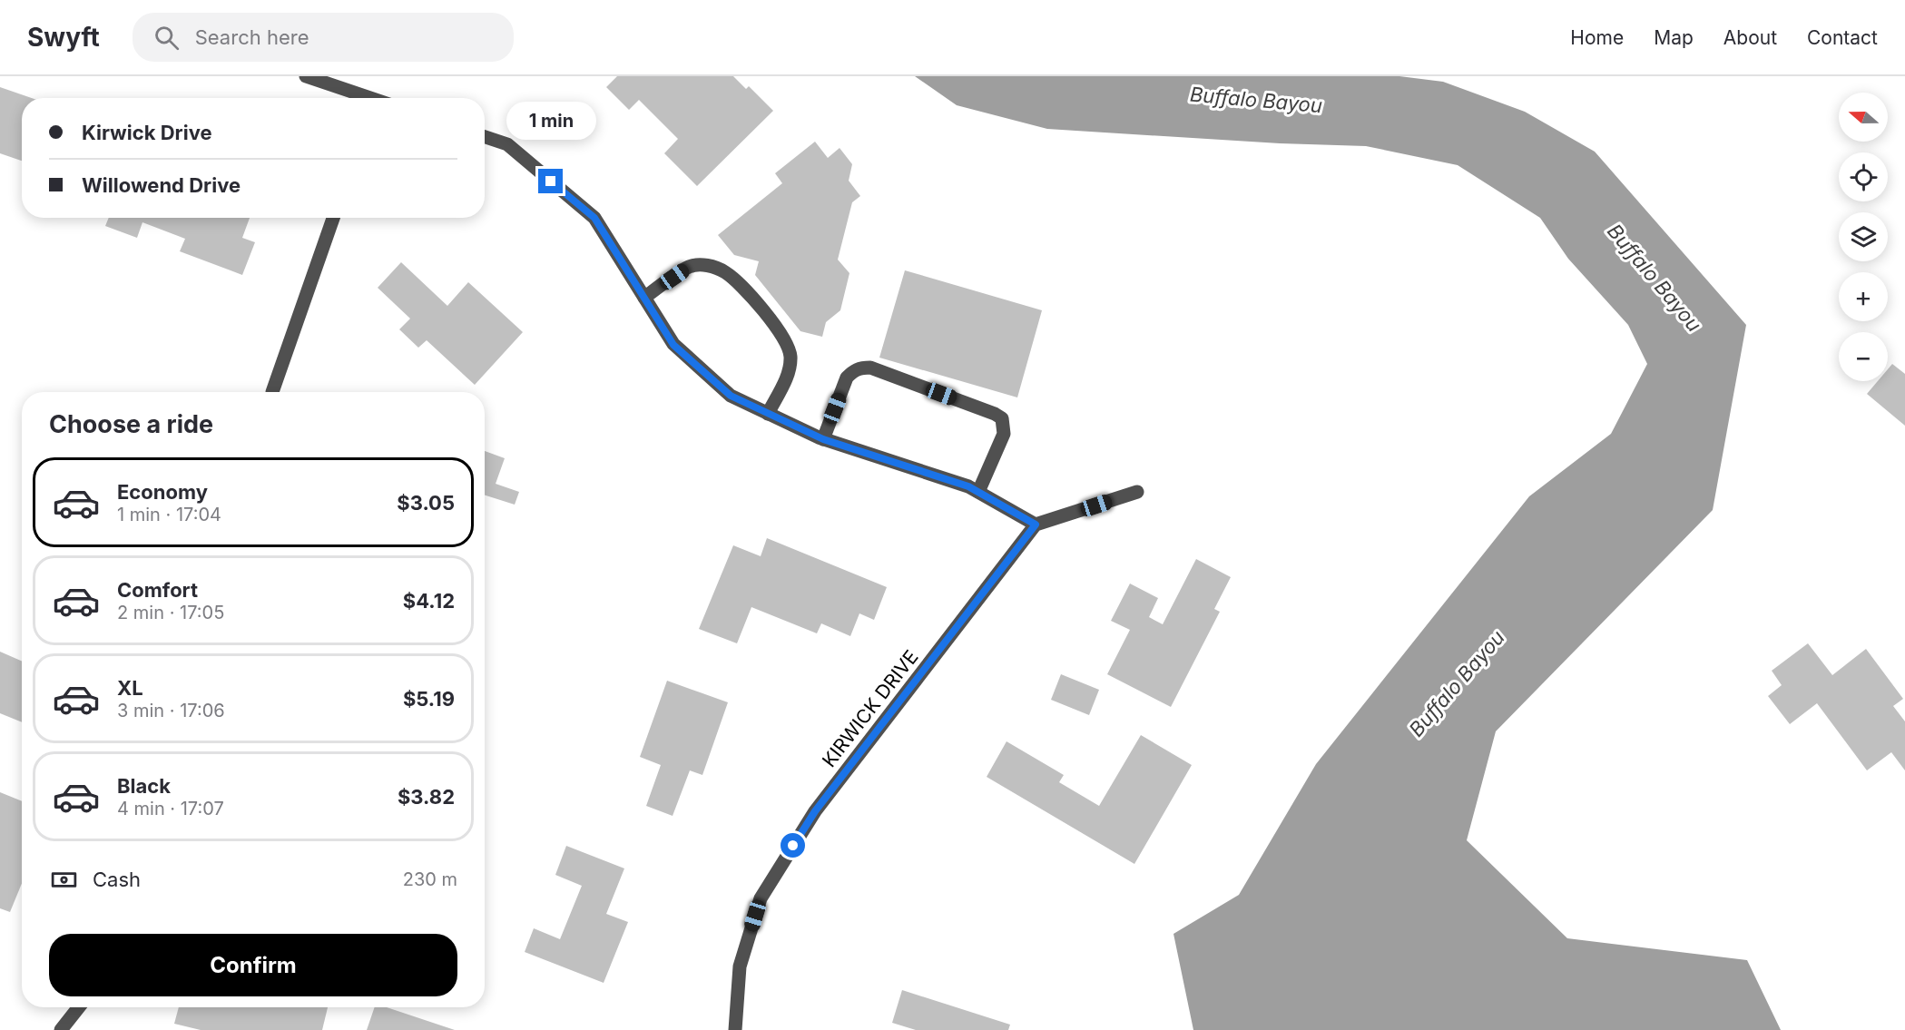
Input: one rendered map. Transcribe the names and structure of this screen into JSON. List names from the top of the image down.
{
  "streets": {
    "street": ["KIRWICK DRIVE"]
  },
  "water": ["Buffalo Bayou"],
  "north": "left",
  "page": {
    "header": "Swyft",
    "search": "Search here",
    "nav": [
      "Home",
      "Map",
      "About",
      "Contact"
    ],
    "map_buttons": ["+", "−"],
    "banner": ["Kirwick Drive", "Willowend Drive"],
    "bubble": "1 min",
    "heading": "Choose a ride",
    "list": [
      {
        "name": "Economy",
        "note": "1 min · 17:04",
        "value": "$3.05"
      },
      {
        "name": "Comfort",
        "note": "2 min · 17:05",
        "value": "$4.12"
      },
      {
        "name": "XL",
        "note": "3 min · 17:06",
        "value": "$5.19"
      },
      {
        "name": "Black",
        "note": "4 min · 17:07",
        "value": "$3.82"
      }
    ],
    "pay": ["Cash", "230 m"],
    "buttons": "Confirm"
  }
}
